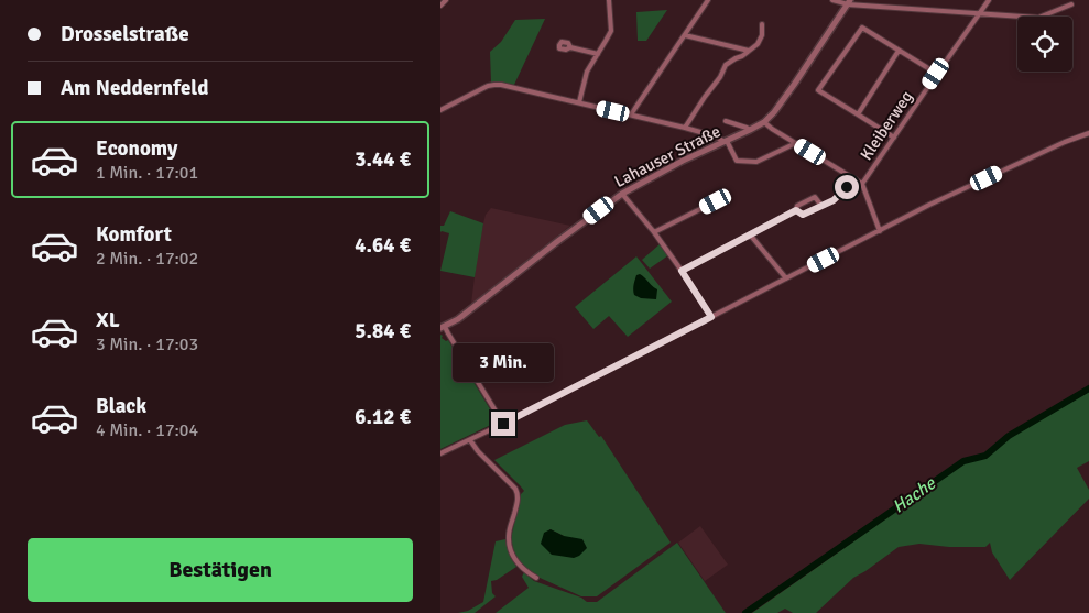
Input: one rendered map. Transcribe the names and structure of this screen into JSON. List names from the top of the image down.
{
  "streets": {
    "street": ["Kleiberweg", "Lahauser Straße"]
  },
  "water": ["Hache"],
  "page": {
    "banner": ["Drosselstraße", "Am Neddernfeld"],
    "list": [
      {
        "name": "Economy",
        "note": "1 Min. · 17:01",
        "value": "3.44 €"
      },
      {
        "name": "Komfort",
        "note": "2 Min. · 17:02",
        "value": "4.64 €"
      },
      {
        "name": "XL",
        "note": "3 Min. · 17:03",
        "value": "5.84 €"
      },
      {
        "name": "Black",
        "note": "4 Min. · 17:04",
        "value": "6.12 €"
      }
    ],
    "bubble": "3 Min.",
    "buttons": "Bestätigen"
  }
}
